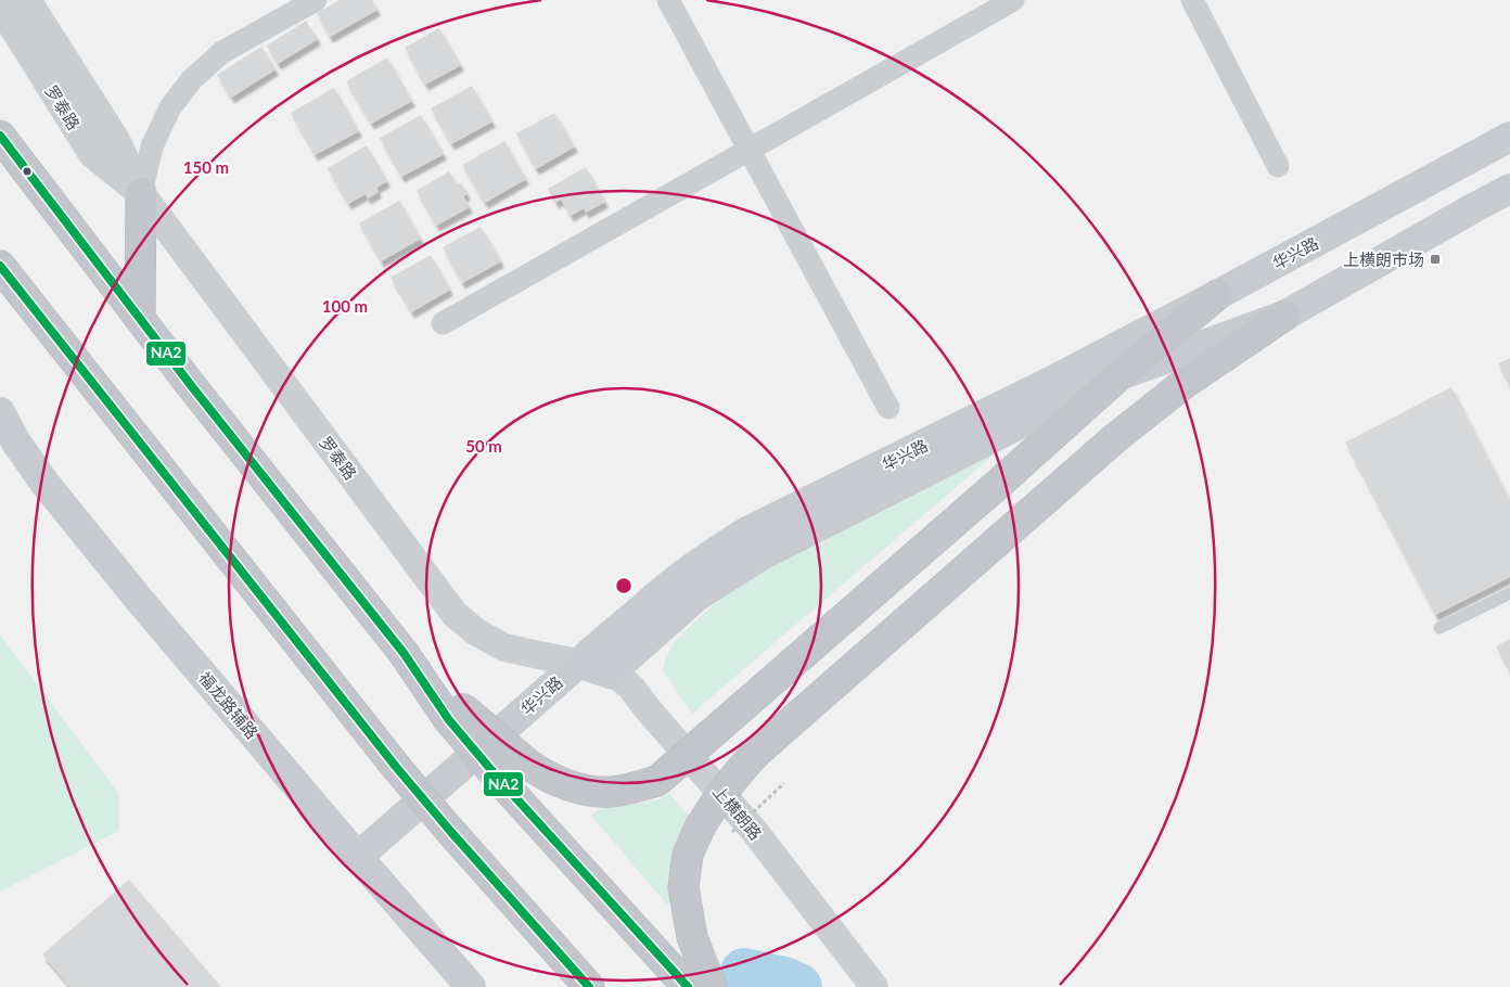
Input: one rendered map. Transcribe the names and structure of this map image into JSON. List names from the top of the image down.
{
  "streets": {
    "main road": ["华兴路", "福龙路辅路", "上横朗路"],
    "street": ["罗泰路"]
  },
  "crossings": [
    ["罗泰路", "华兴路"],
    ["罗泰路", "上横朗路"],
    ["华兴路", "福龙路辅路"],
    ["华兴路", "上横朗路"]
  ],
  "places": {
    "transit": ["上横朗市场"]
  },
  "lines": ["transit line NA2"],
  "rings": ["150 m", "100 m", "50 m"]
}
